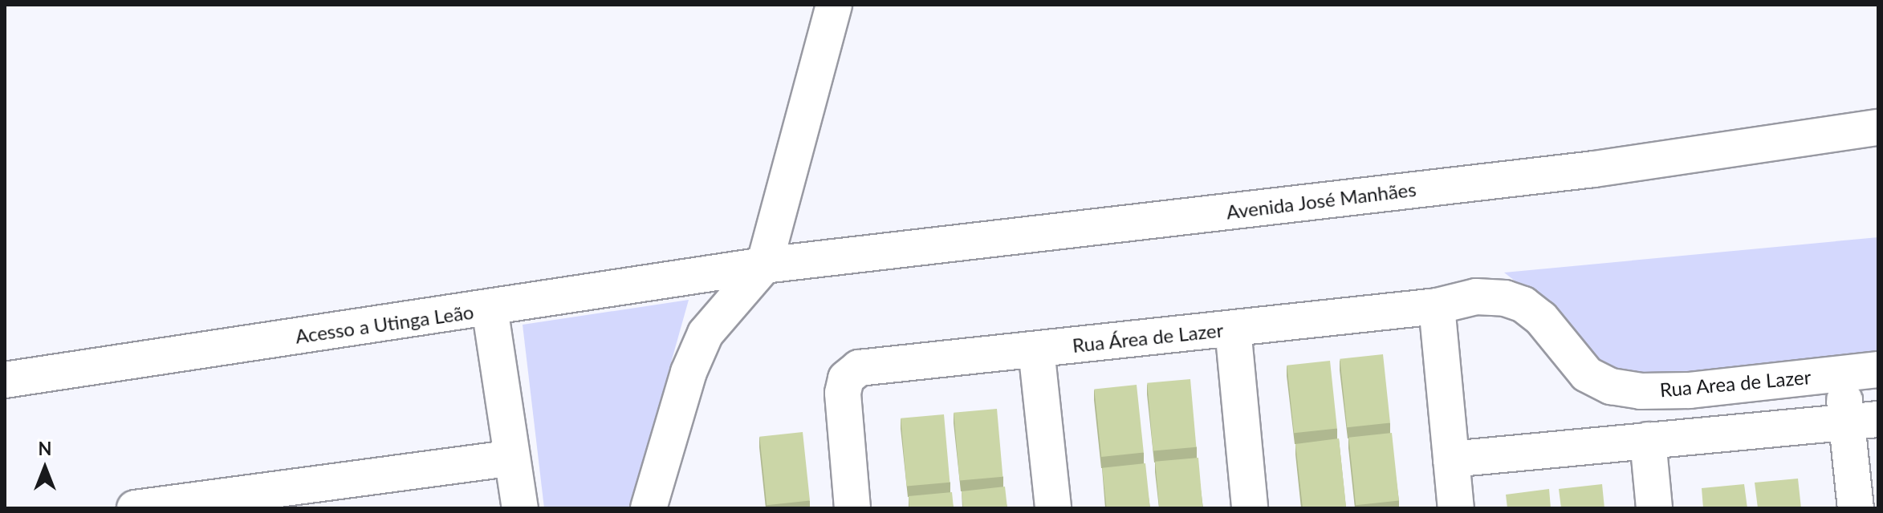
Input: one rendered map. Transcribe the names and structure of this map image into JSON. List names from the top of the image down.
{
  "streets": {
    "street": [
      "Avenida José Manhães",
      "Acesso a Utinga Leão",
      "Rua Área de Lazer",
      "Rua Area de Lazer"
    ]
  },
  "crossings": [
    ["Avenida José Manhães", "Acesso a Utinga Leão"],
    ["Rua Área de Lazer", "Rua Area de Lazer"]
  ],
  "north": "top"
}
